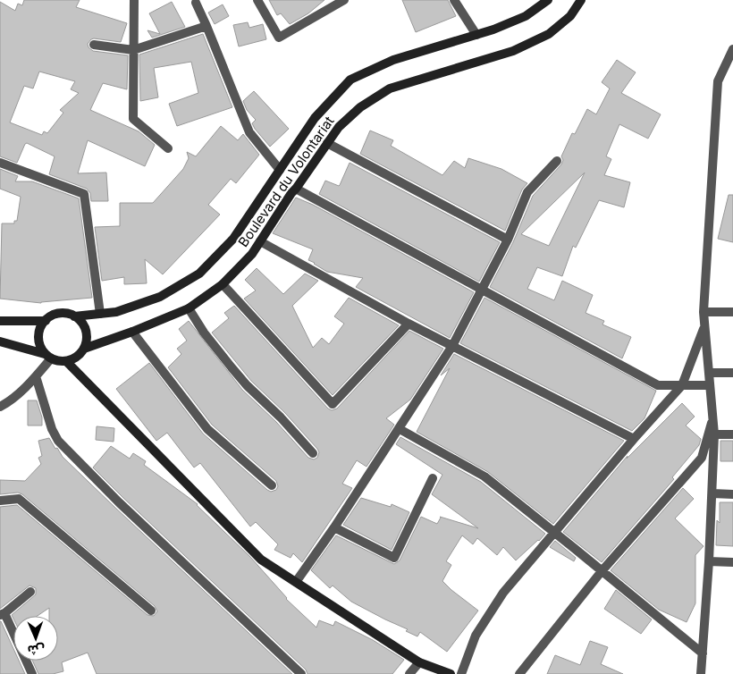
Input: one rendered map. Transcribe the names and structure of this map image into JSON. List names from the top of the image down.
{
  "streets": {
    "main road": ["Boulevard du Volontariat"]
  },
  "north": "bottom"
}
